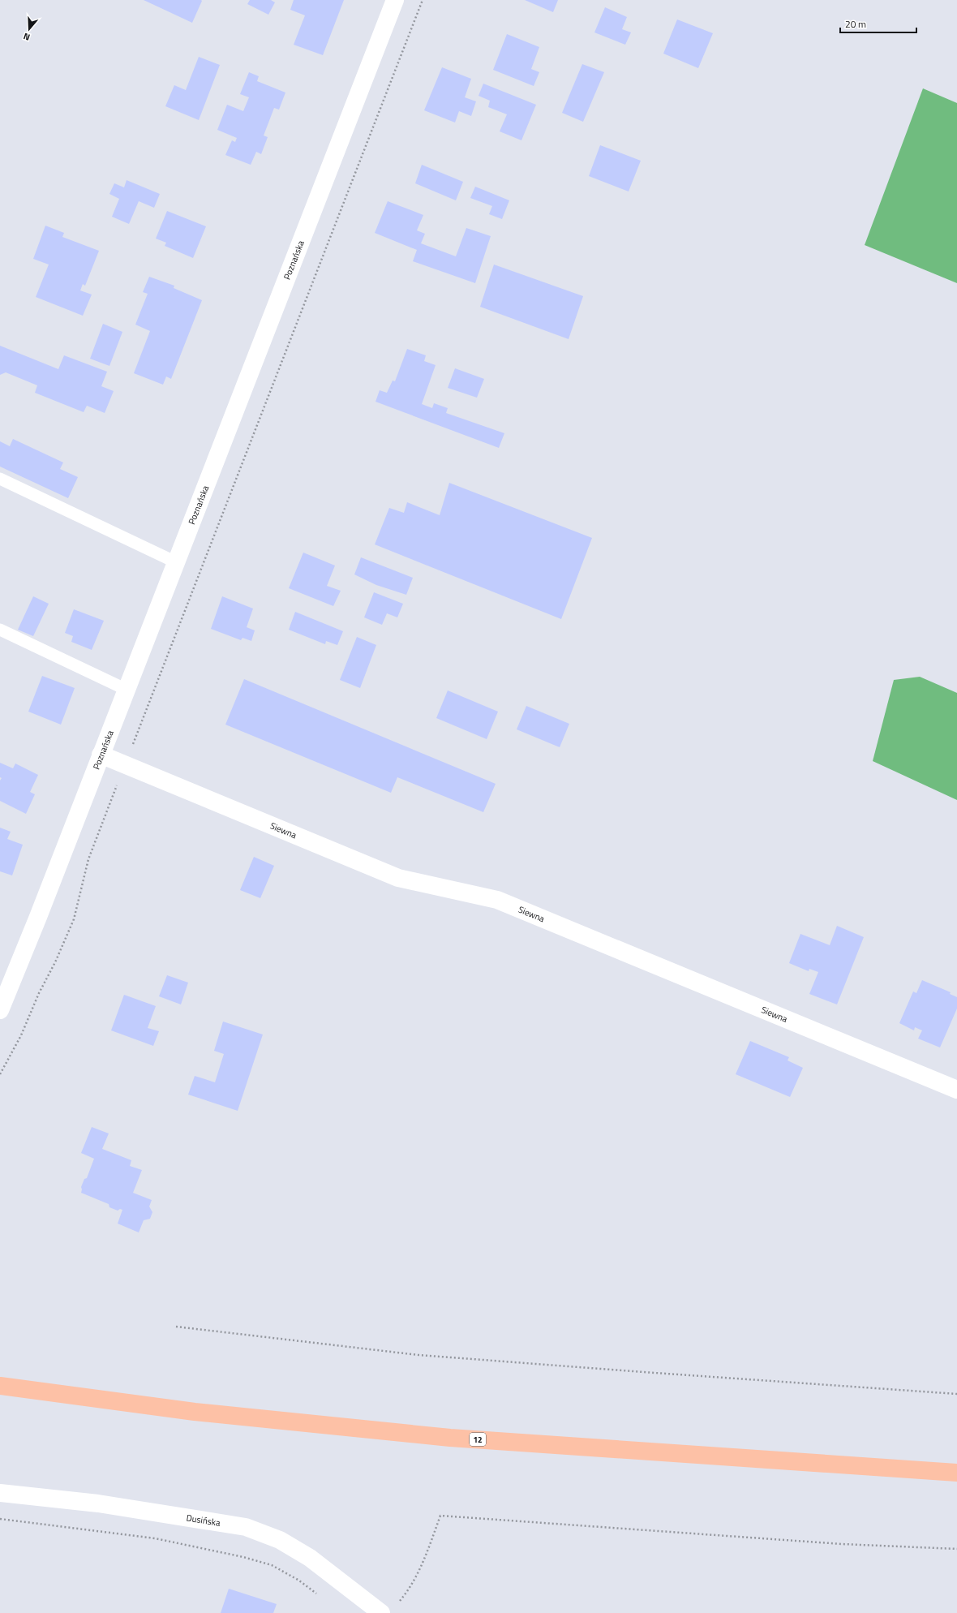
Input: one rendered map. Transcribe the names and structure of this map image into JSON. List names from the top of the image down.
{
  "streets": {
    "main road": ["12"],
    "street": ["Poznańska", "Siewna", "Dusińska"]
  },
  "crossings": [
    ["Poznańska", "Siewna"]
  ],
  "scale_bar": "20 m",
  "north": "bottom"
}
